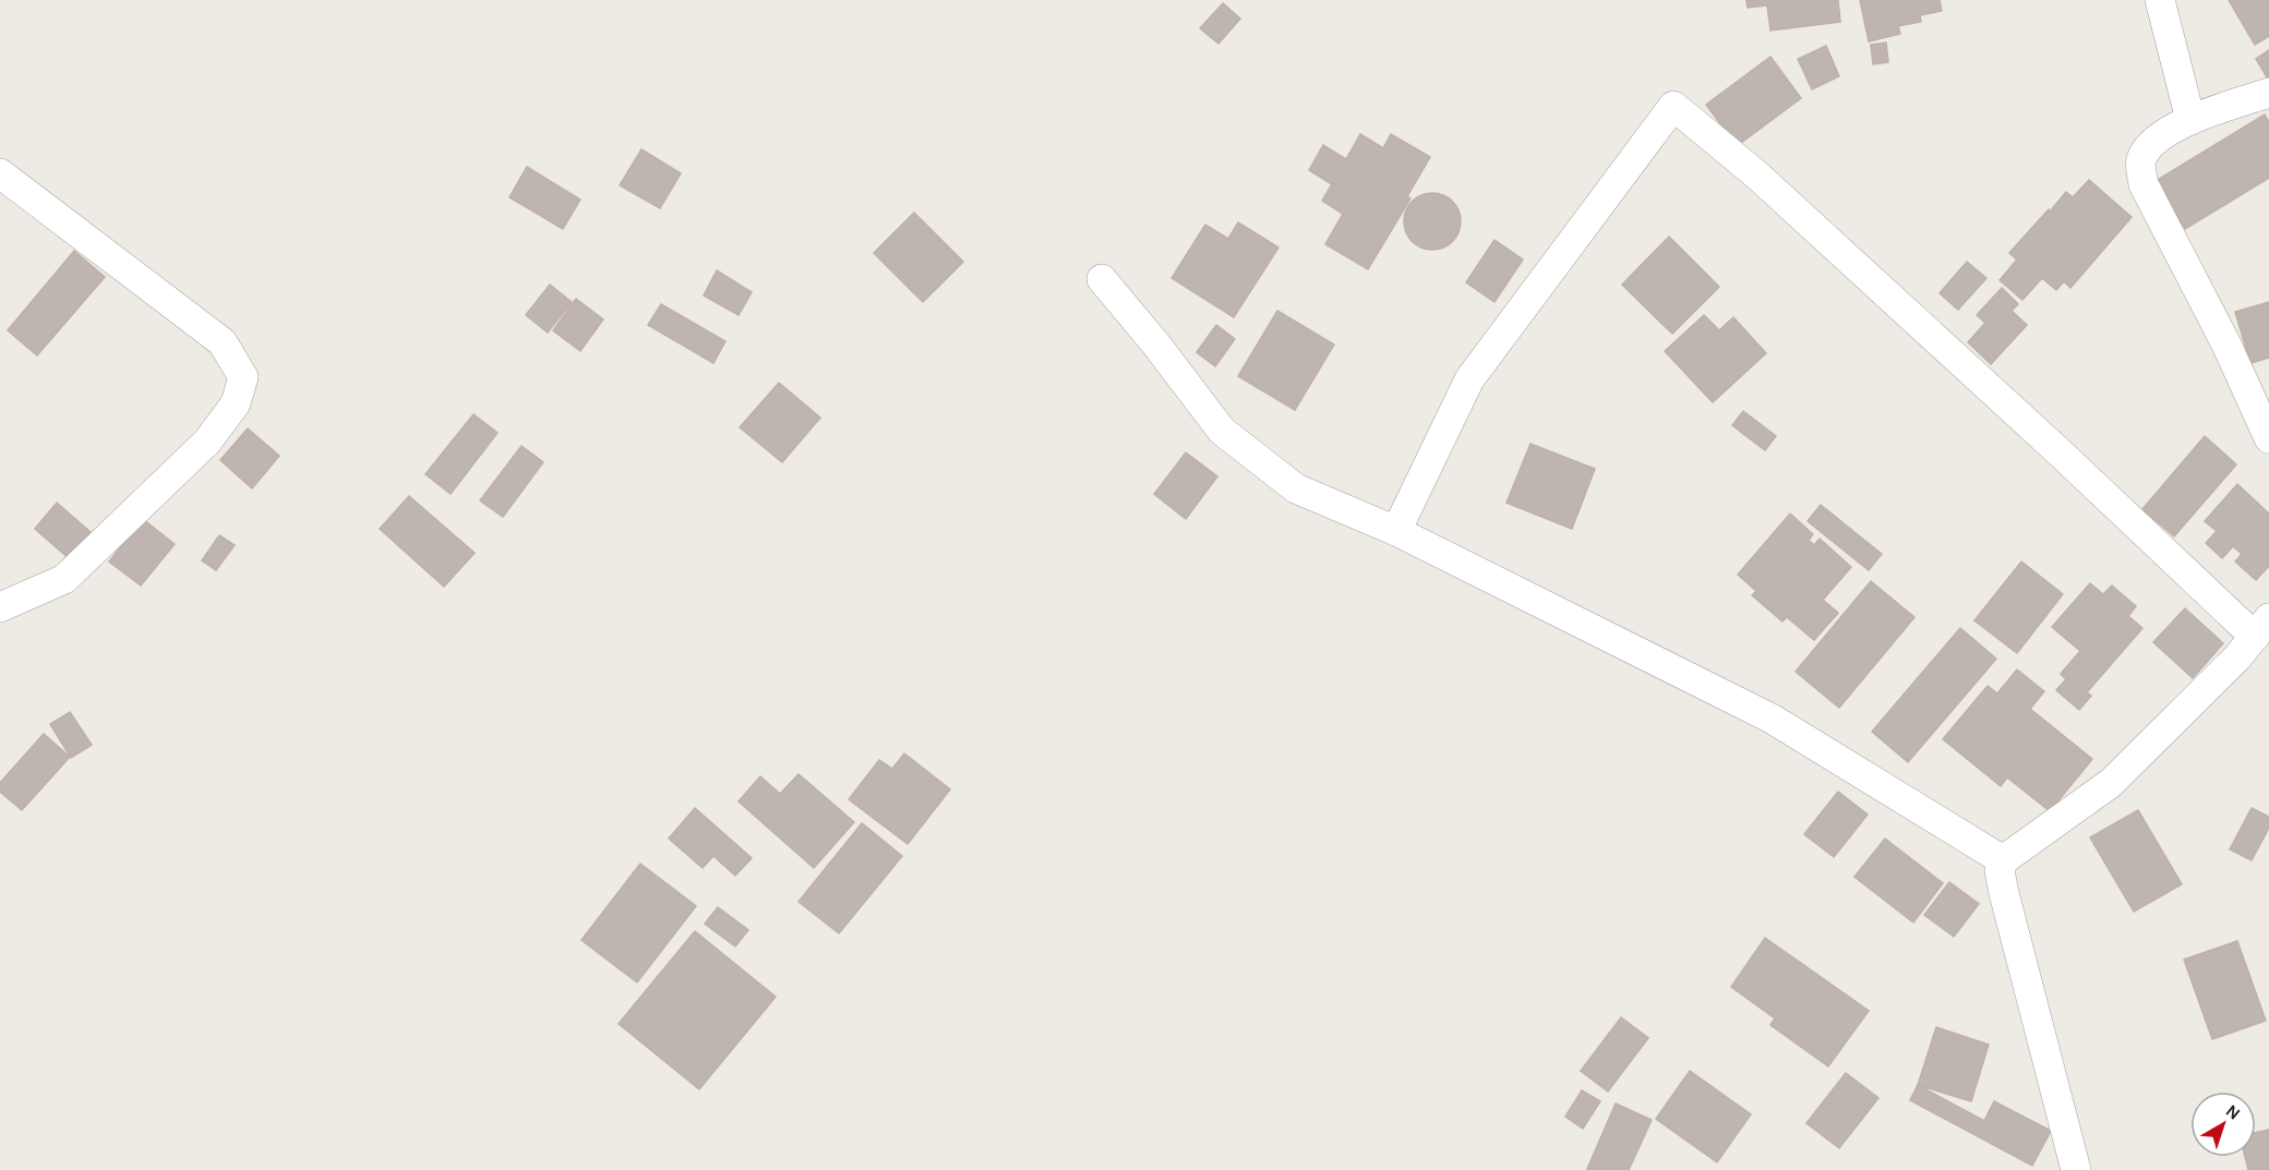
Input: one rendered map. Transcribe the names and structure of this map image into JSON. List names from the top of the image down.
{
  "north": "top right"
}
